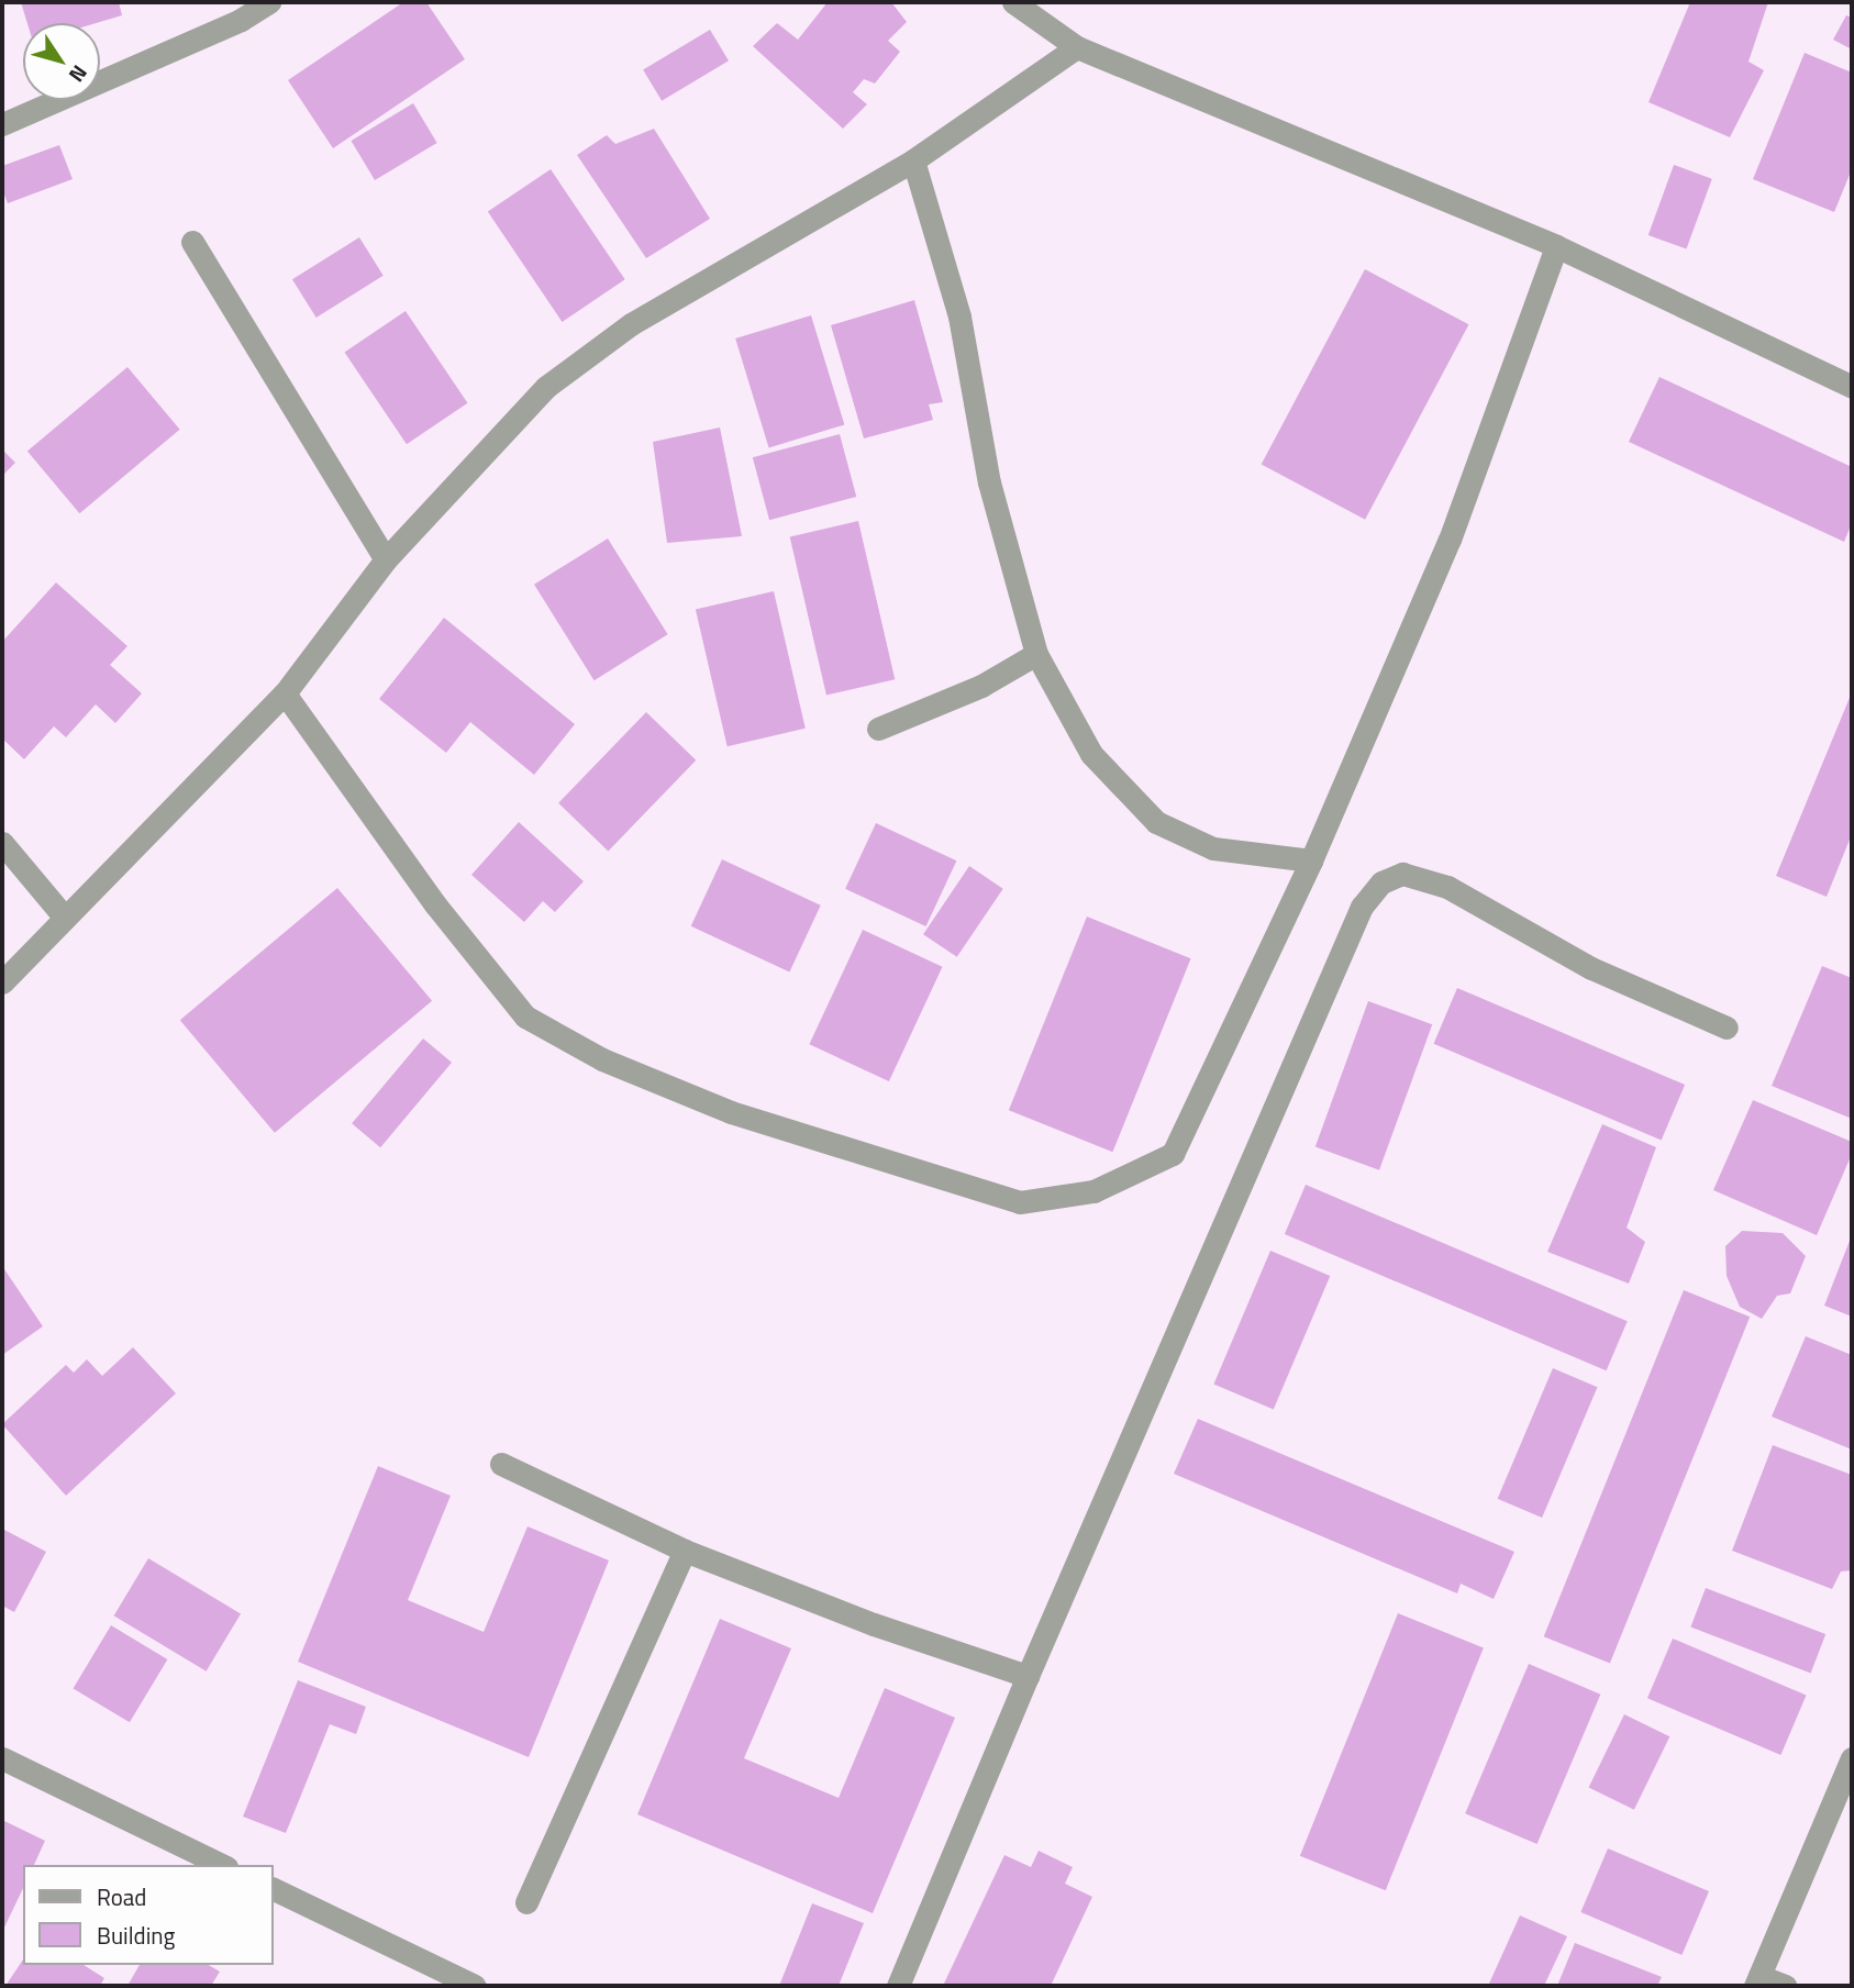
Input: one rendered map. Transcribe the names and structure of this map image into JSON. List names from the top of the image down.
{
  "legend": ["Road", "Building"],
  "north": "bottom right"
}
